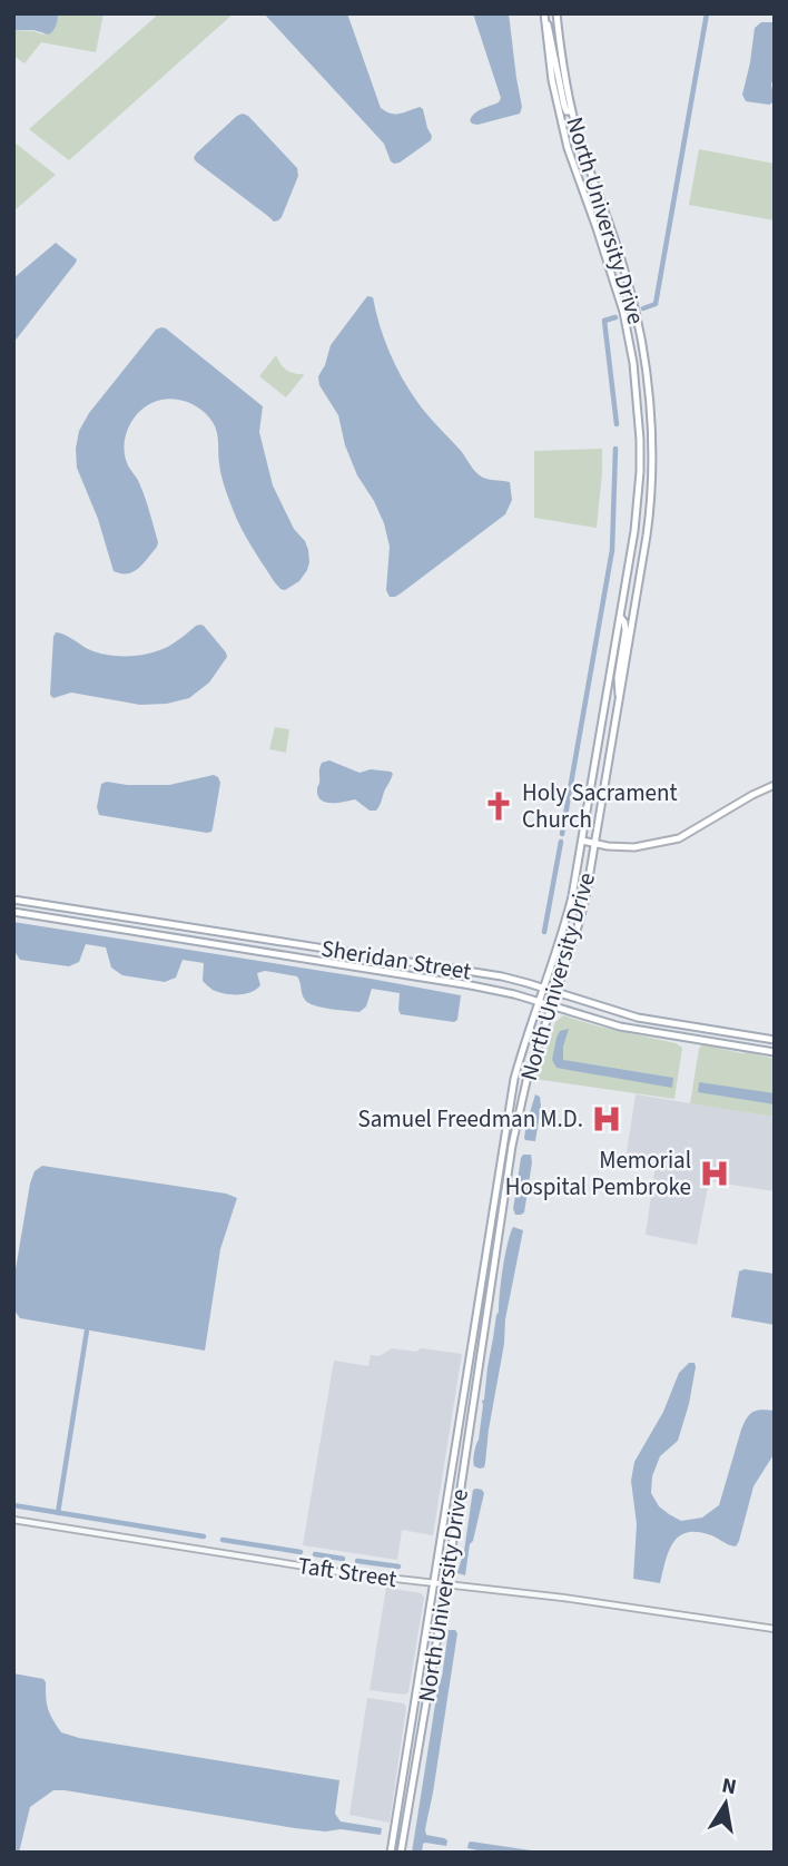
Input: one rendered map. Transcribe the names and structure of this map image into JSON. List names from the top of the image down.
{
  "streets": {
    "main road": ["North University Drive", "Sheridan Street"],
    "street": ["Taft Street"]
  },
  "crossings": [
    ["North University Drive", "Sheridan Street"],
    ["North University Drive", "Taft Street"]
  ],
  "places": {
    "church": ["Holy Sacrament Church"],
    "hospital": ["Samuel Freedman M.D.", "Memorial Hospital Pembroke"]
  },
  "north": "top"
}
